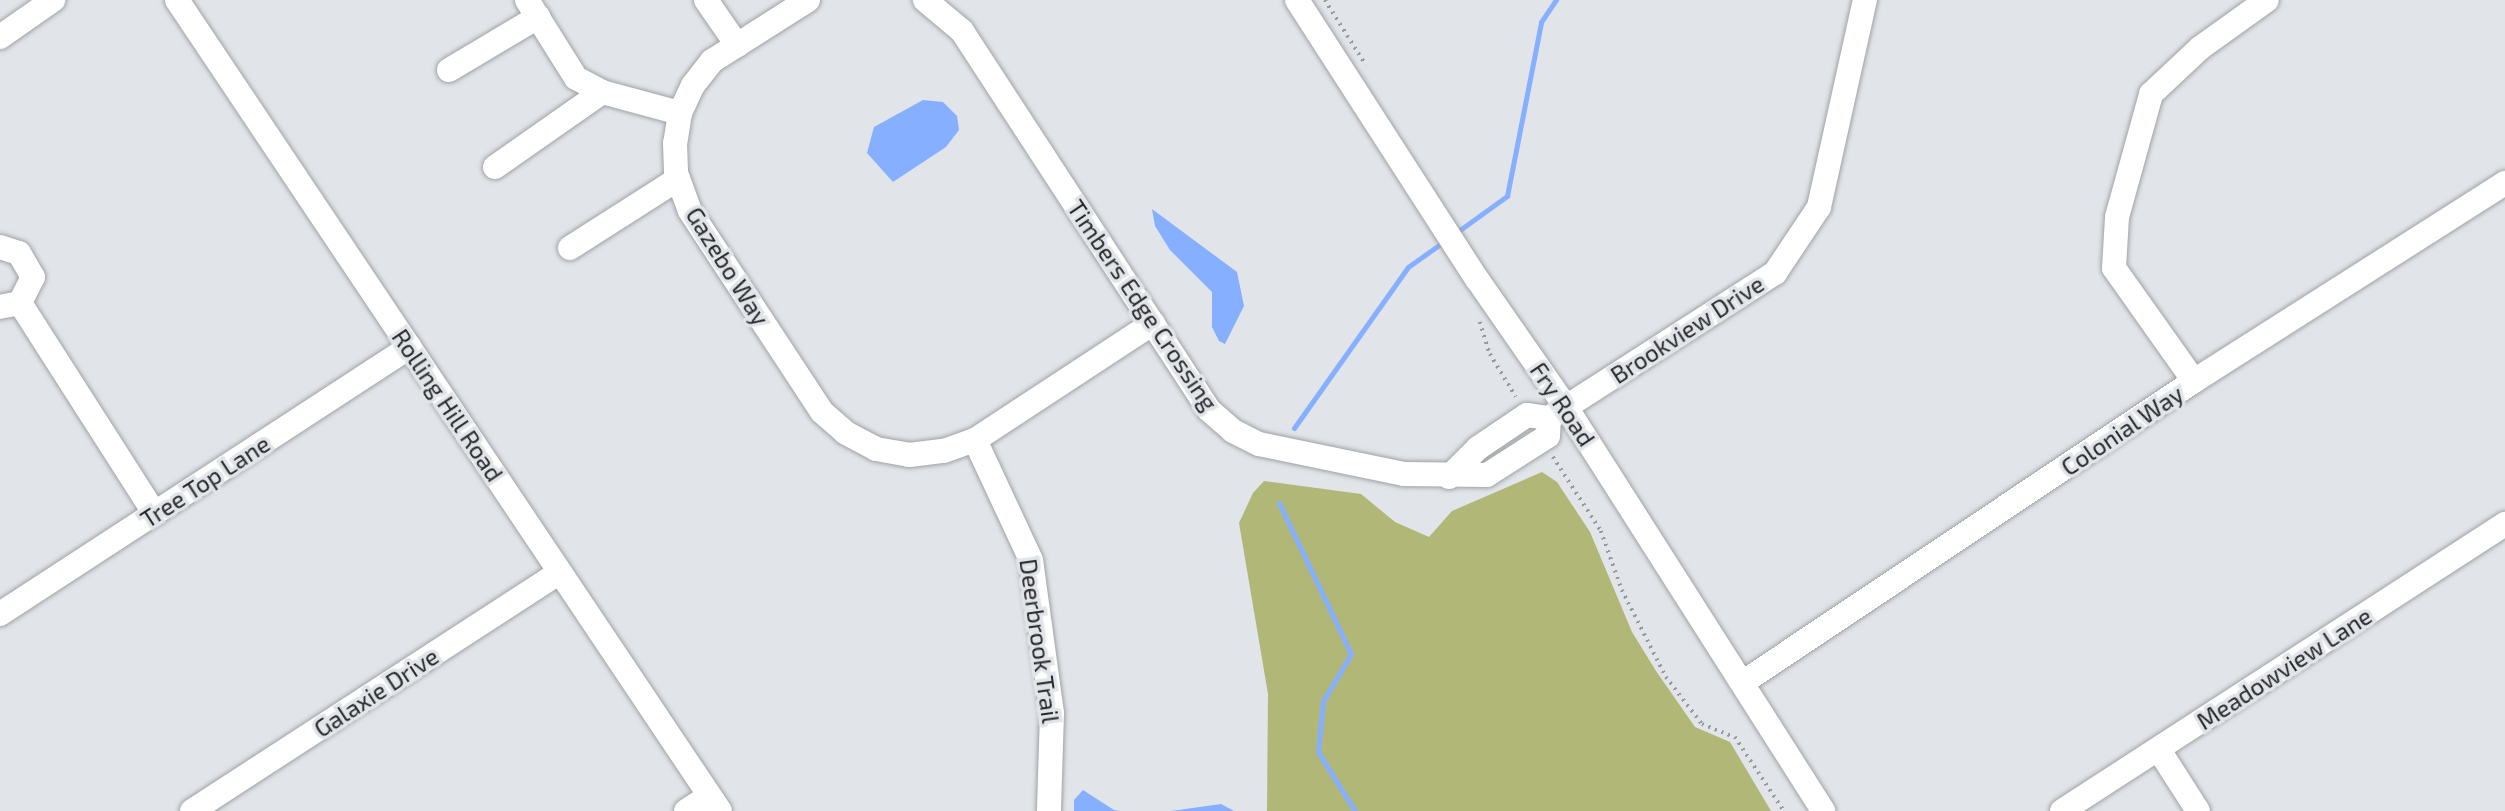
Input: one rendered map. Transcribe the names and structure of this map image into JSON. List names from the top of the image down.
{
  "streets": {
    "street": [
      "Gazebo Way",
      "Timbers Edge Crossing",
      "Brookview Drive",
      "Fry Road",
      "Rolling Hill Road",
      "Colonial Way",
      "Tree Top Lane",
      "Deerbrook Trail",
      "Meadowview Lane",
      "Galaxie Drive"
    ]
  },
  "crossings": [
    ["Gazebo Way", "Timbers Edge Crossing"],
    ["Gazebo Way", "Deerbrook Trail"],
    ["Timbers Edge Crossing", "Brookview Drive"],
    ["Timbers Edge Crossing", "Fry Road"],
    ["Brookview Drive", "Fry Road"],
    ["Fry Road", "Colonial Way"],
    ["Rolling Hill Road", "Tree Top Lane"],
    ["Rolling Hill Road", "Galaxie Drive"]
  ]
}
